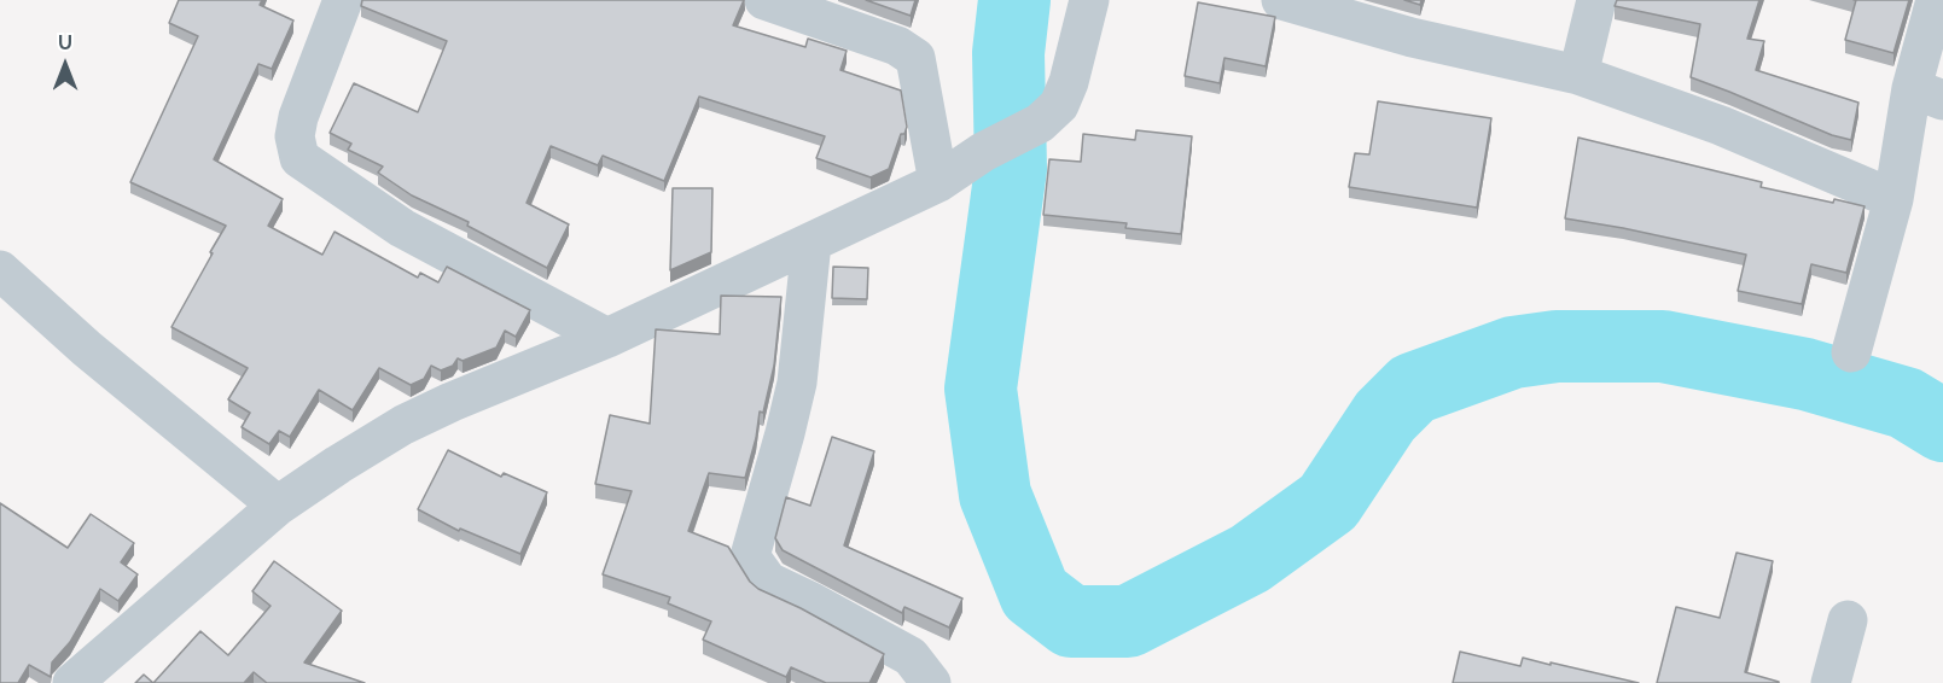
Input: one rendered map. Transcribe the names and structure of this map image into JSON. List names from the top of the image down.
{
  "north": "top"
}
